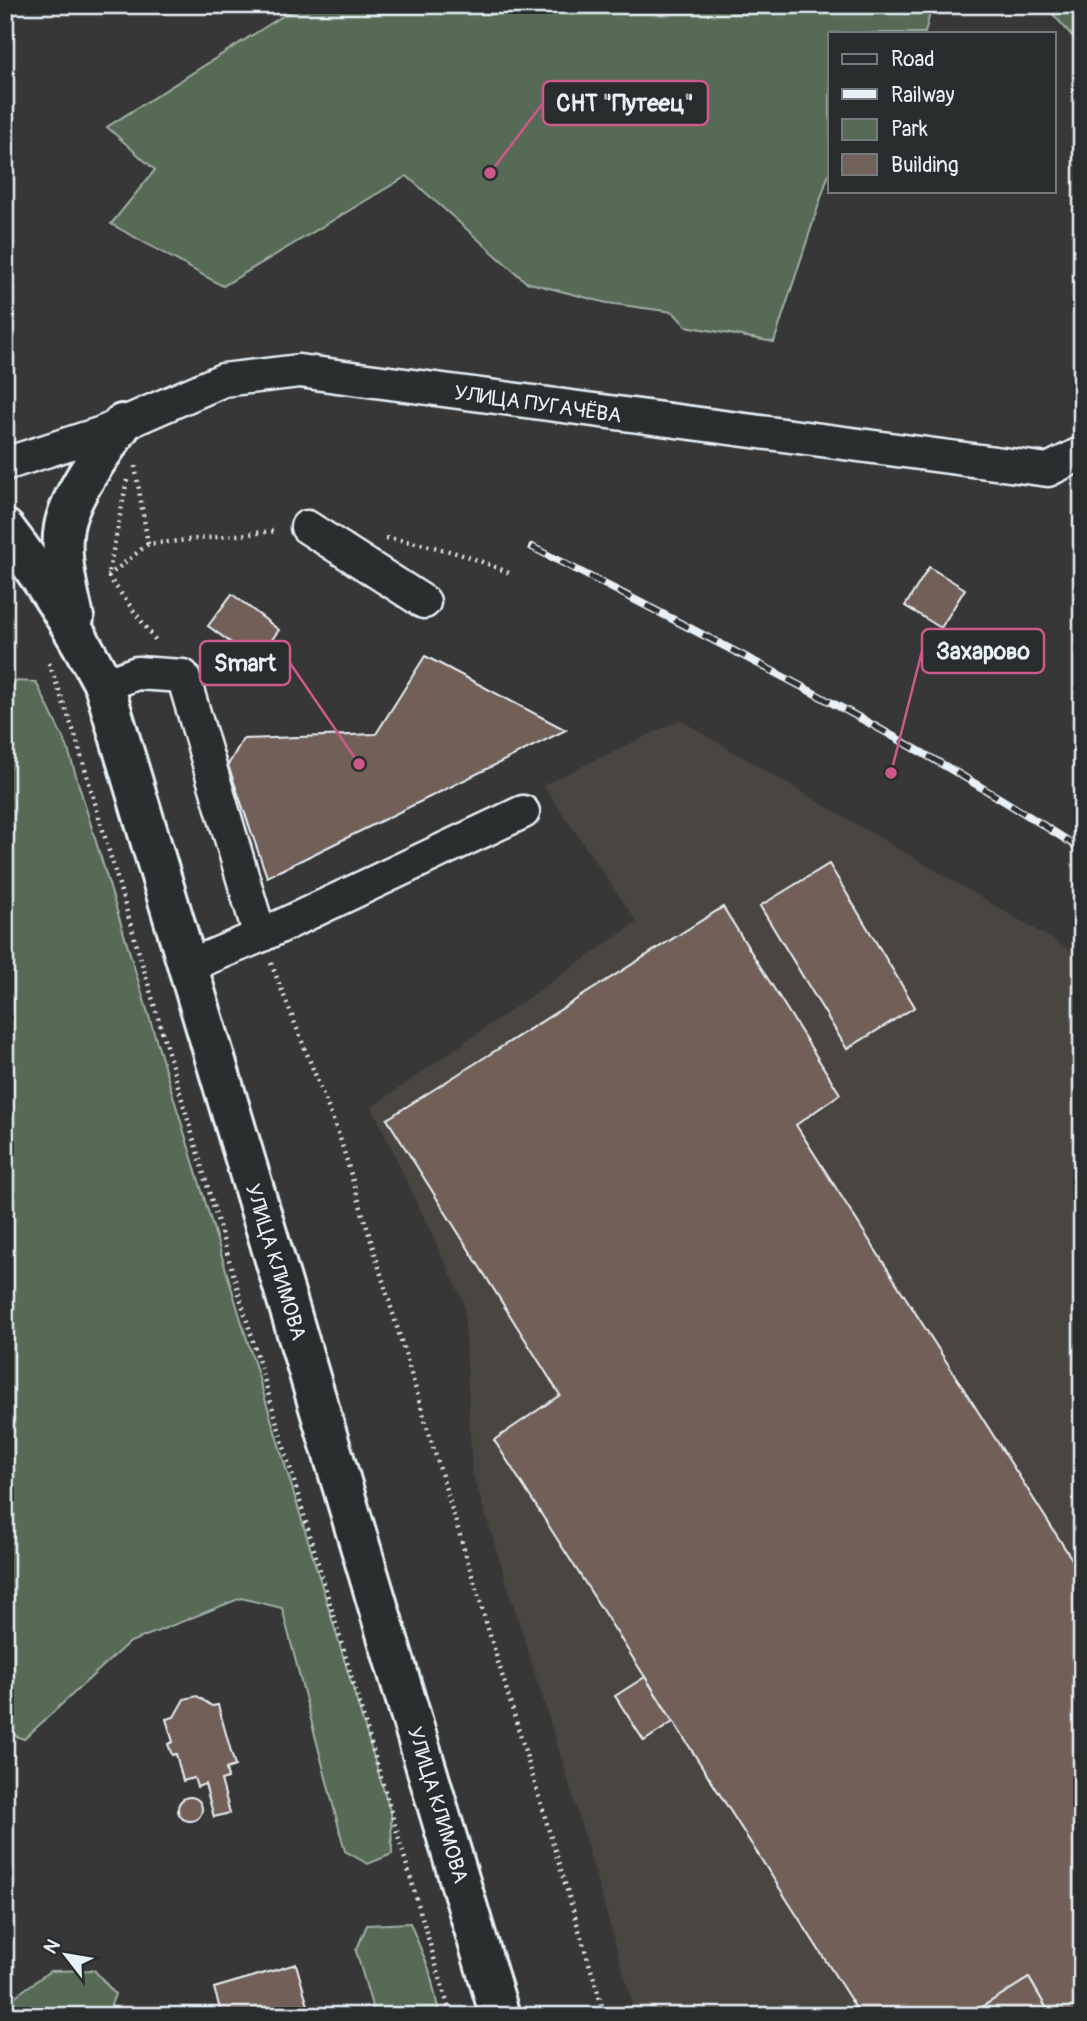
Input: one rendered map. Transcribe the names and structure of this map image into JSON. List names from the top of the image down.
{
  "streets": {
    "main road": ["УЛИЦА КЛИМОВА"],
    "street": ["УЛИЦА ПУГАЧЁВА"]
  },
  "places": ["СНТ \"Путеец\"", "Smart", "Захарово"],
  "legend": [
    "Road",
    "Railway",
    "Park",
    "Building"
  ],
  "north": "top left"
}
